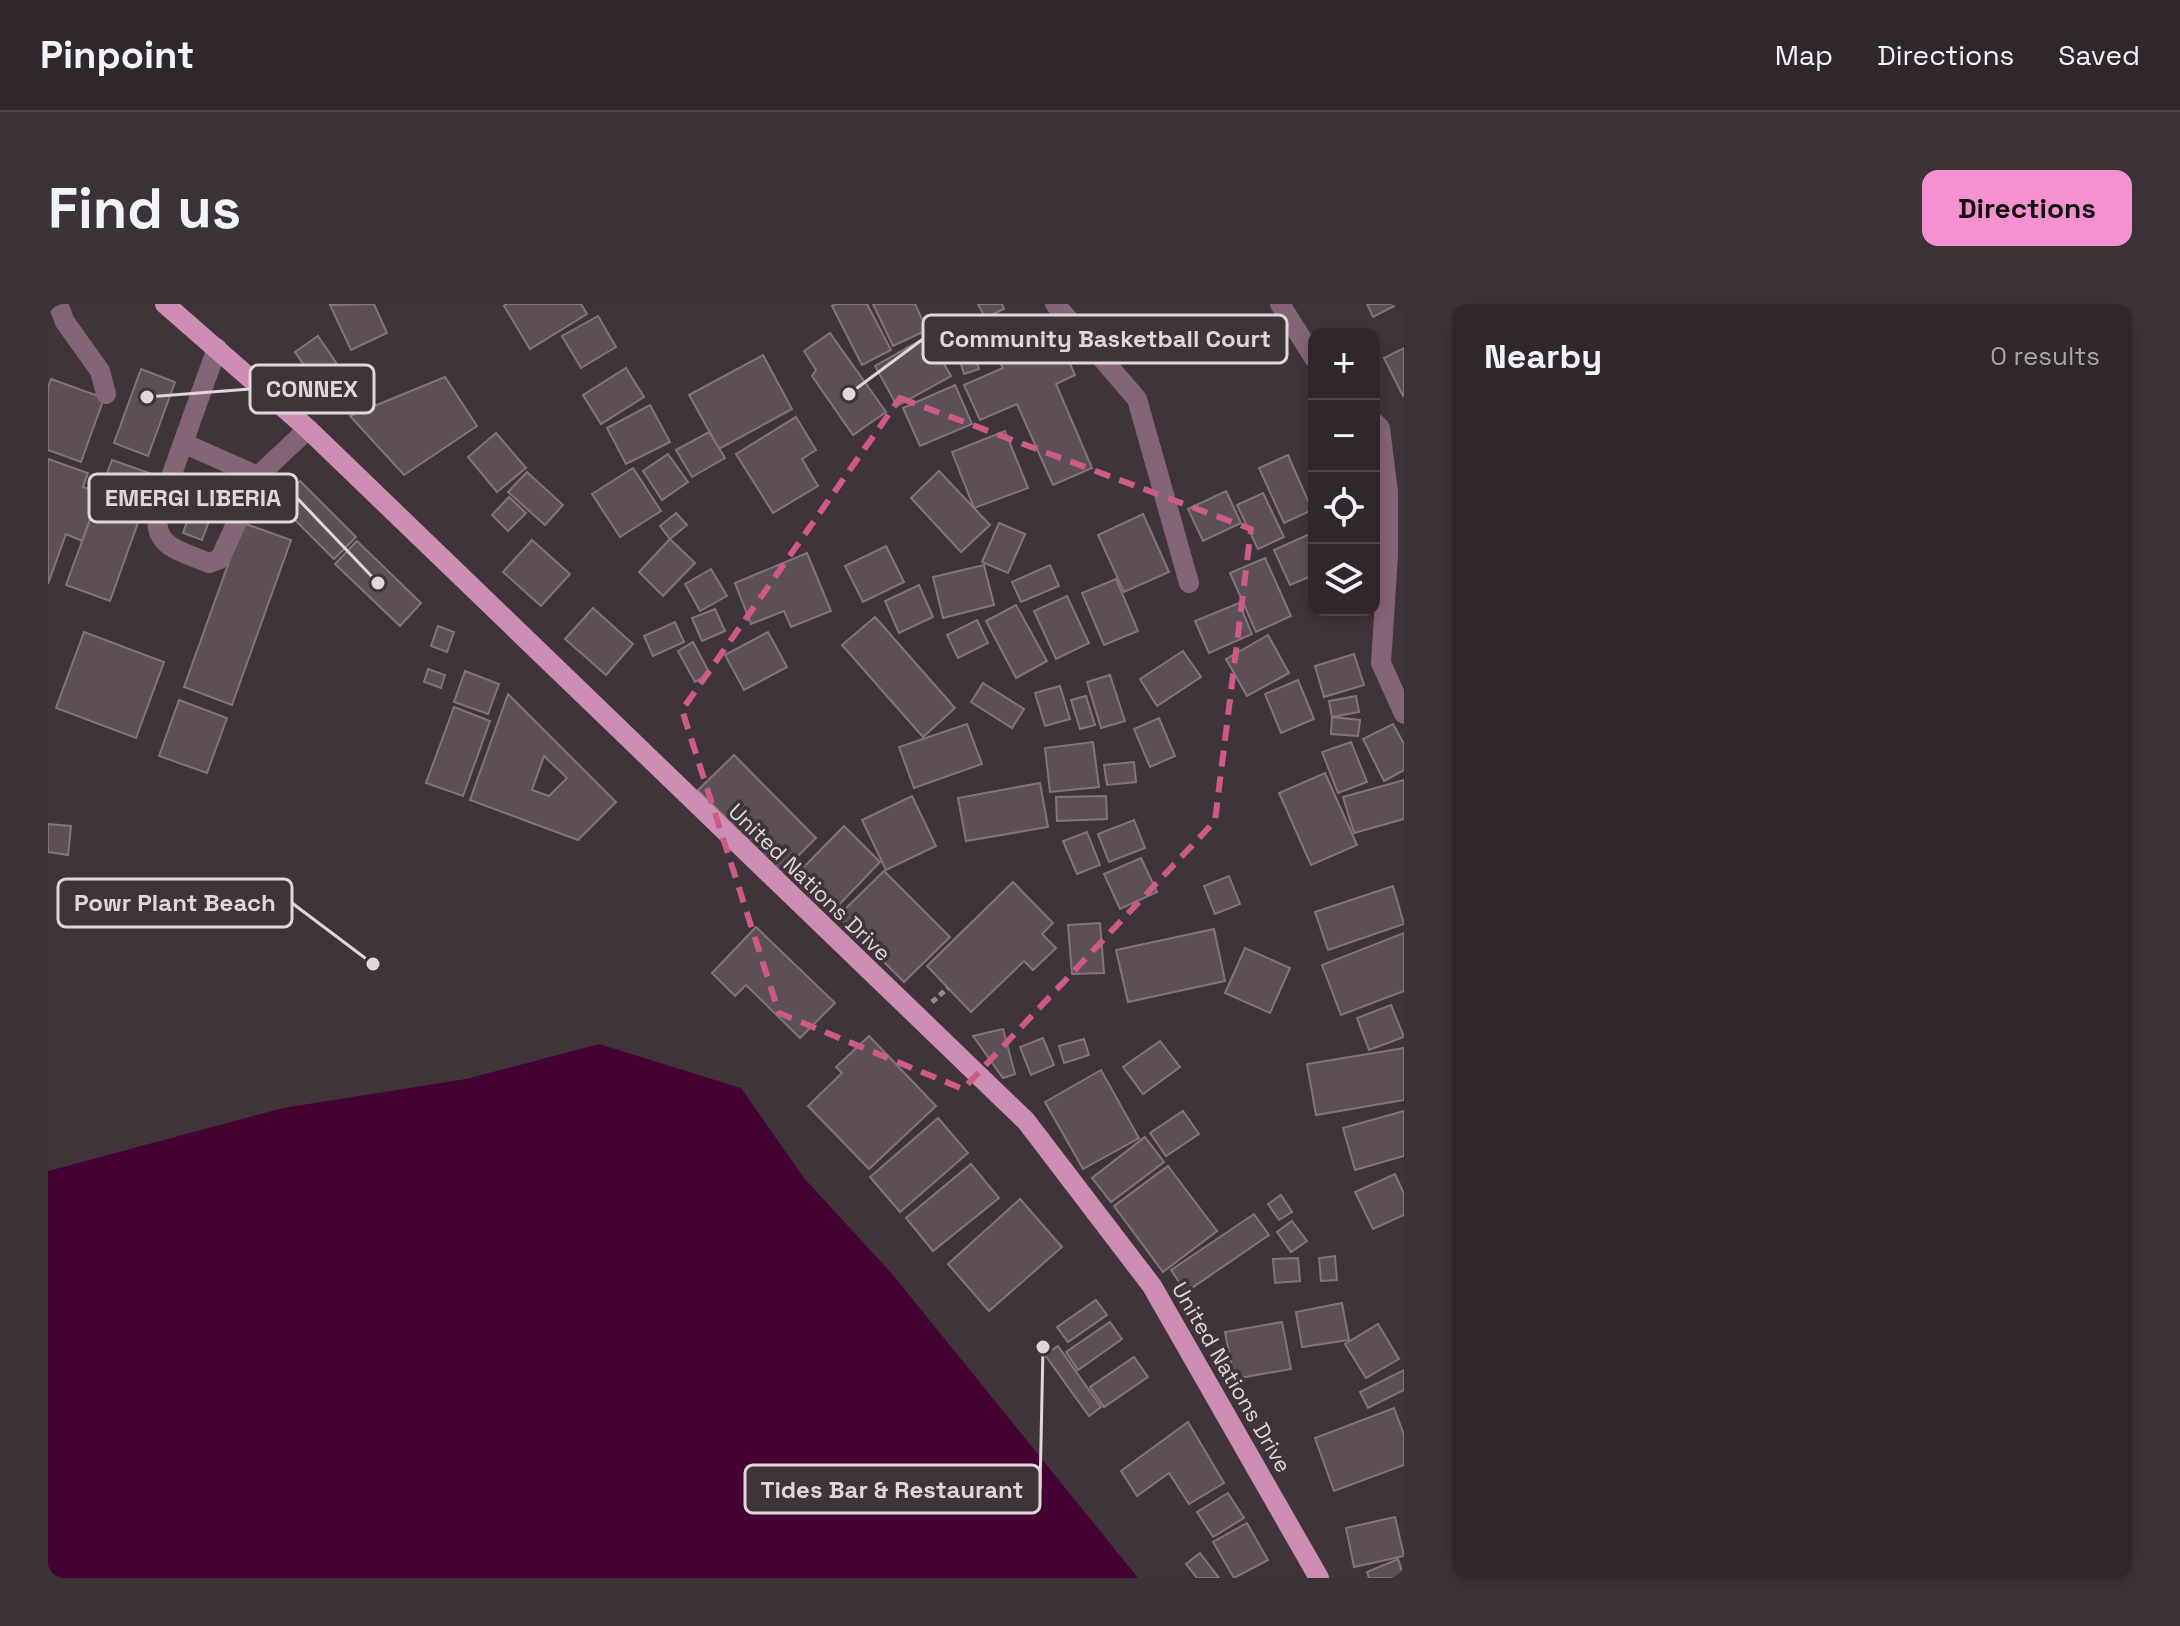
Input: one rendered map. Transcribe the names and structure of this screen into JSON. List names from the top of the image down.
{
  "streets": {
    "main road": ["United Nations Drive"]
  },
  "places": [
    "Community Basketball Court",
    "CONNEX",
    "EMERGI LIBERIA",
    "Powr Plant Beach",
    "Tides Bar & Restaurant"
  ],
  "page": {
    "header": "Pinpoint",
    "nav": ["Map", "Directions", "Saved"],
    "buttons": "Directions",
    "title": "Find us",
    "heading": ["Nearby", "0 results"],
    "map_buttons": ["+", "−"]
  }
}
